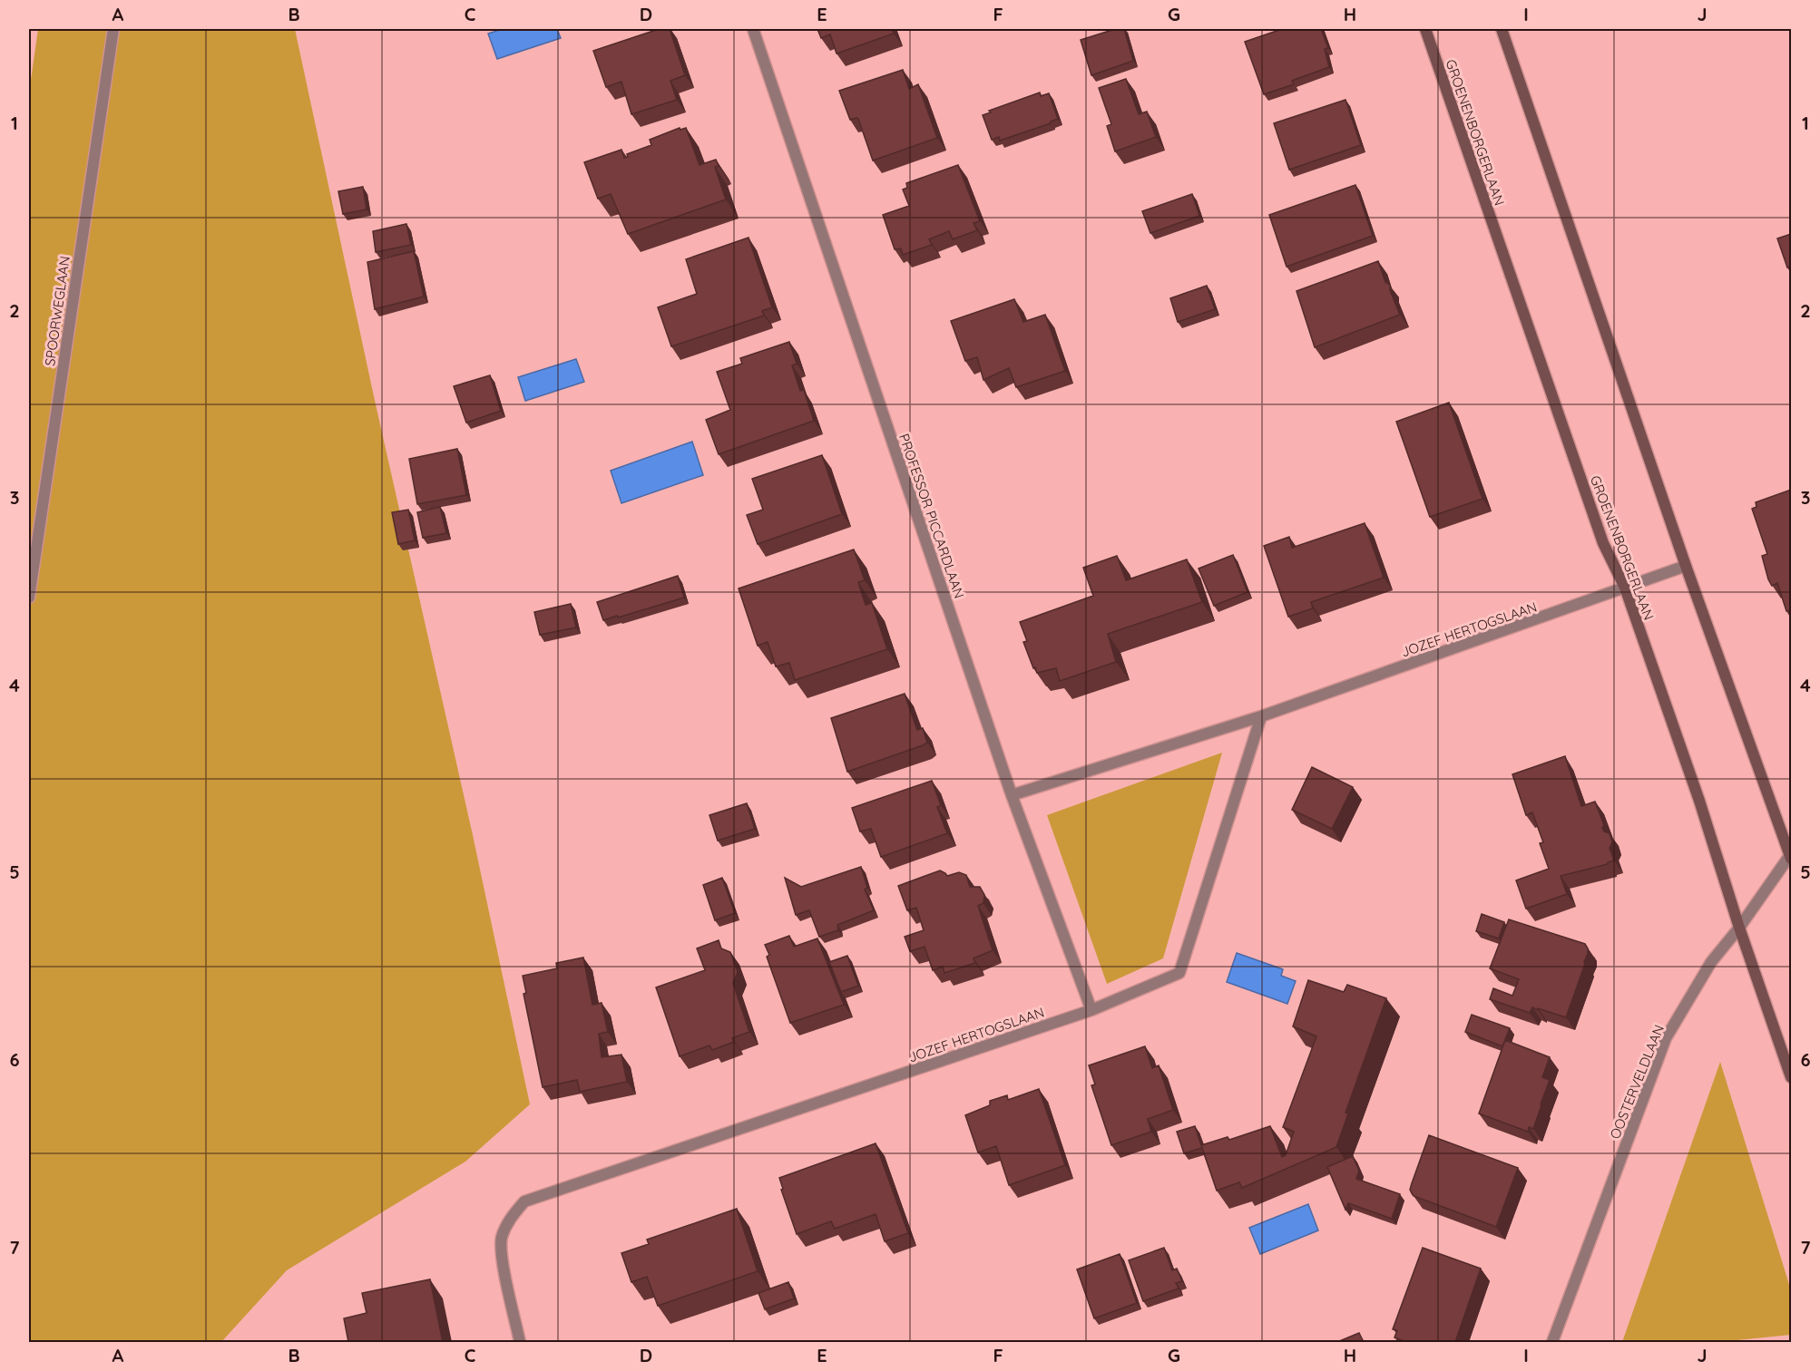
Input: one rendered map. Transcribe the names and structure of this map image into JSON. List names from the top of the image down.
{
  "streets": {
    "street": [
      "GROENENBORGERLAAN",
      "SPOORWEGLAAN",
      "PROFESSOR PICCARDLAAN",
      "JOZEF HERTOGSLAAN",
      "OOSTERVELDLAAN"
    ]
  },
  "crossings": [
    ["GROENENBORGERLAAN", "JOZEF HERTOGSLAAN"],
    ["GROENENBORGERLAAN", "OOSTERVELDLAAN"],
    ["PROFESSOR PICCARDLAAN", "JOZEF HERTOGSLAAN"]
  ],
  "grid": {
    "columns": [
      "A",
      "B",
      "C",
      "D",
      "E",
      "F",
      "G",
      "H",
      "I",
      "J"
    ],
    "rows": [
      "1",
      "2",
      "3",
      "4",
      "5",
      "6",
      "7"
    ]
  }
}
